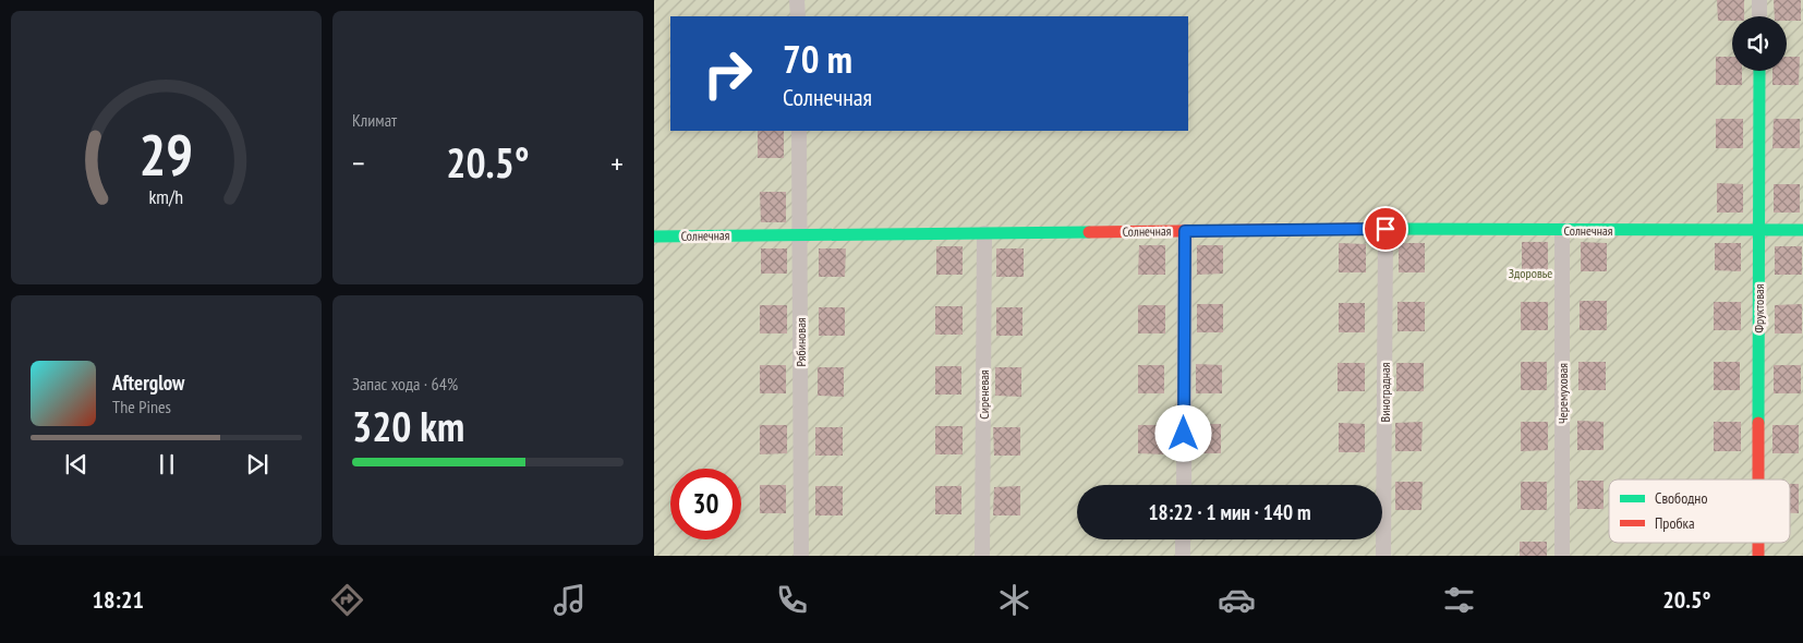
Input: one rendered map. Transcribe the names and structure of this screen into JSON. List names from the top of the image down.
{
  "streets": {
    "street": [
      "Солнечная",
      "Фруктовая",
      "Рябиновая",
      "Виноградная",
      "Черемуховая",
      "Сиреневая"
    ]
  },
  "crossings": [
    ["Солнечная", "Фруктовая"],
    ["Солнечная", "Рябиновая"],
    ["Солнечная", "Виноградная"],
    ["Солнечная", "Черемуховая"],
    ["Солнечная", "Сиреневая"]
  ],
  "parks": ["Здоровье"],
  "legend": ["Свободно", "Пробка"],
  "page": {
    "tile": [
      "Климат",
      ["Запас хода · 64%", "320 km"]
    ],
    "turn": ["70 m", "Солнечная"],
    "heat": ["−", "20.5°", "+"],
    "song": ["Afterglow", "The Pines"],
    "limit": "30",
    "trip": "18:22 · 1 мин · 140 m",
    "tabs": ["18:21", "20.5°"],
    "gauge": ["29", "km/h"]
  }
}
